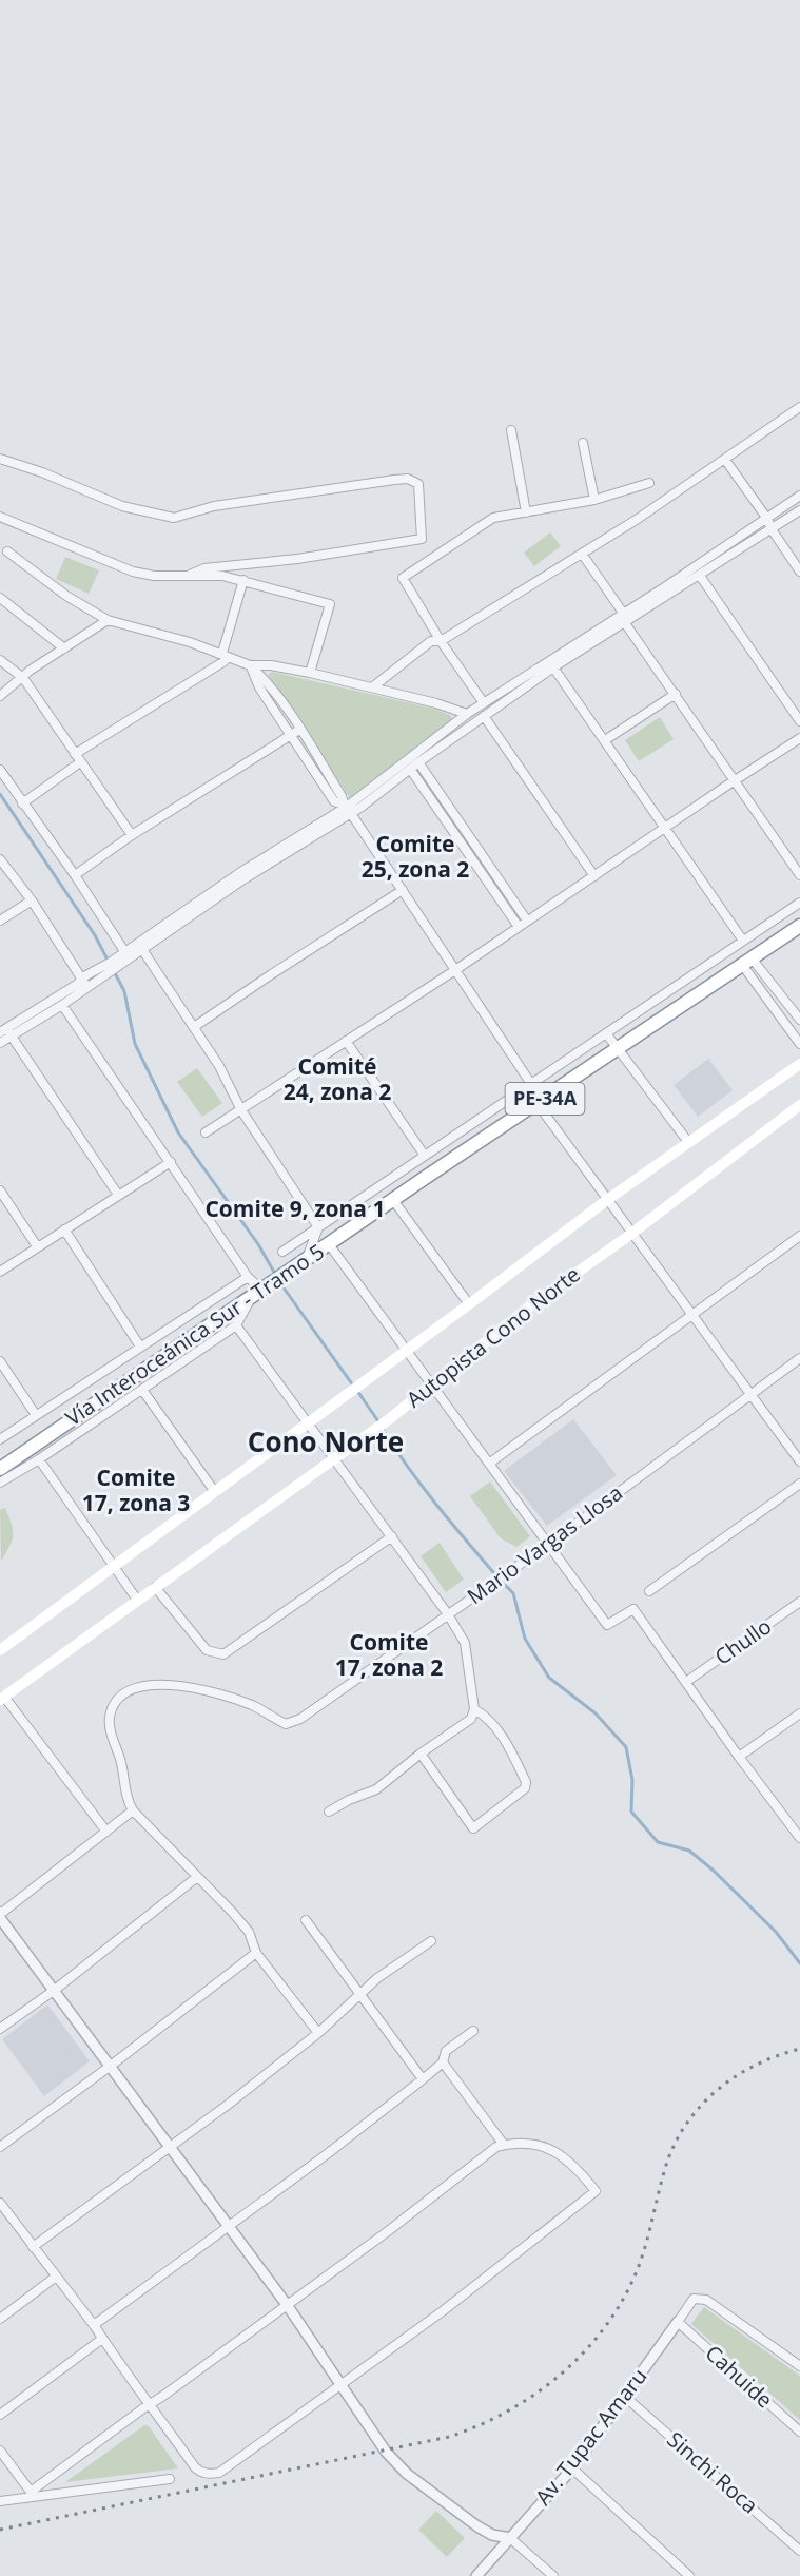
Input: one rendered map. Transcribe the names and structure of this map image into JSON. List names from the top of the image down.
{
  "streets": {
    "highway": ["PE-34A", "Vía Interoceánica Sur - Tramo 5"],
    "main road": ["Autopista Cono Norte"],
    "street": [
      "Mario Vargas Llosa",
      "Chullo",
      "Cahuide",
      "Av. Tupac Amaru",
      "Sinchi Roca"
    ]
  },
  "crossings": [
    ["Cahuide", "Av. Tupac Amaru"],
    ["Av. Tupac Amaru", "Sinchi Roca"]
  ],
  "districts": [
    "Comite 25, zona 2",
    "Comité 24, zona 2",
    "Comite 9, zona 1",
    "Cono Norte",
    "Comite 17, zona 3",
    "Comite 17, zona 2"
  ]
}
